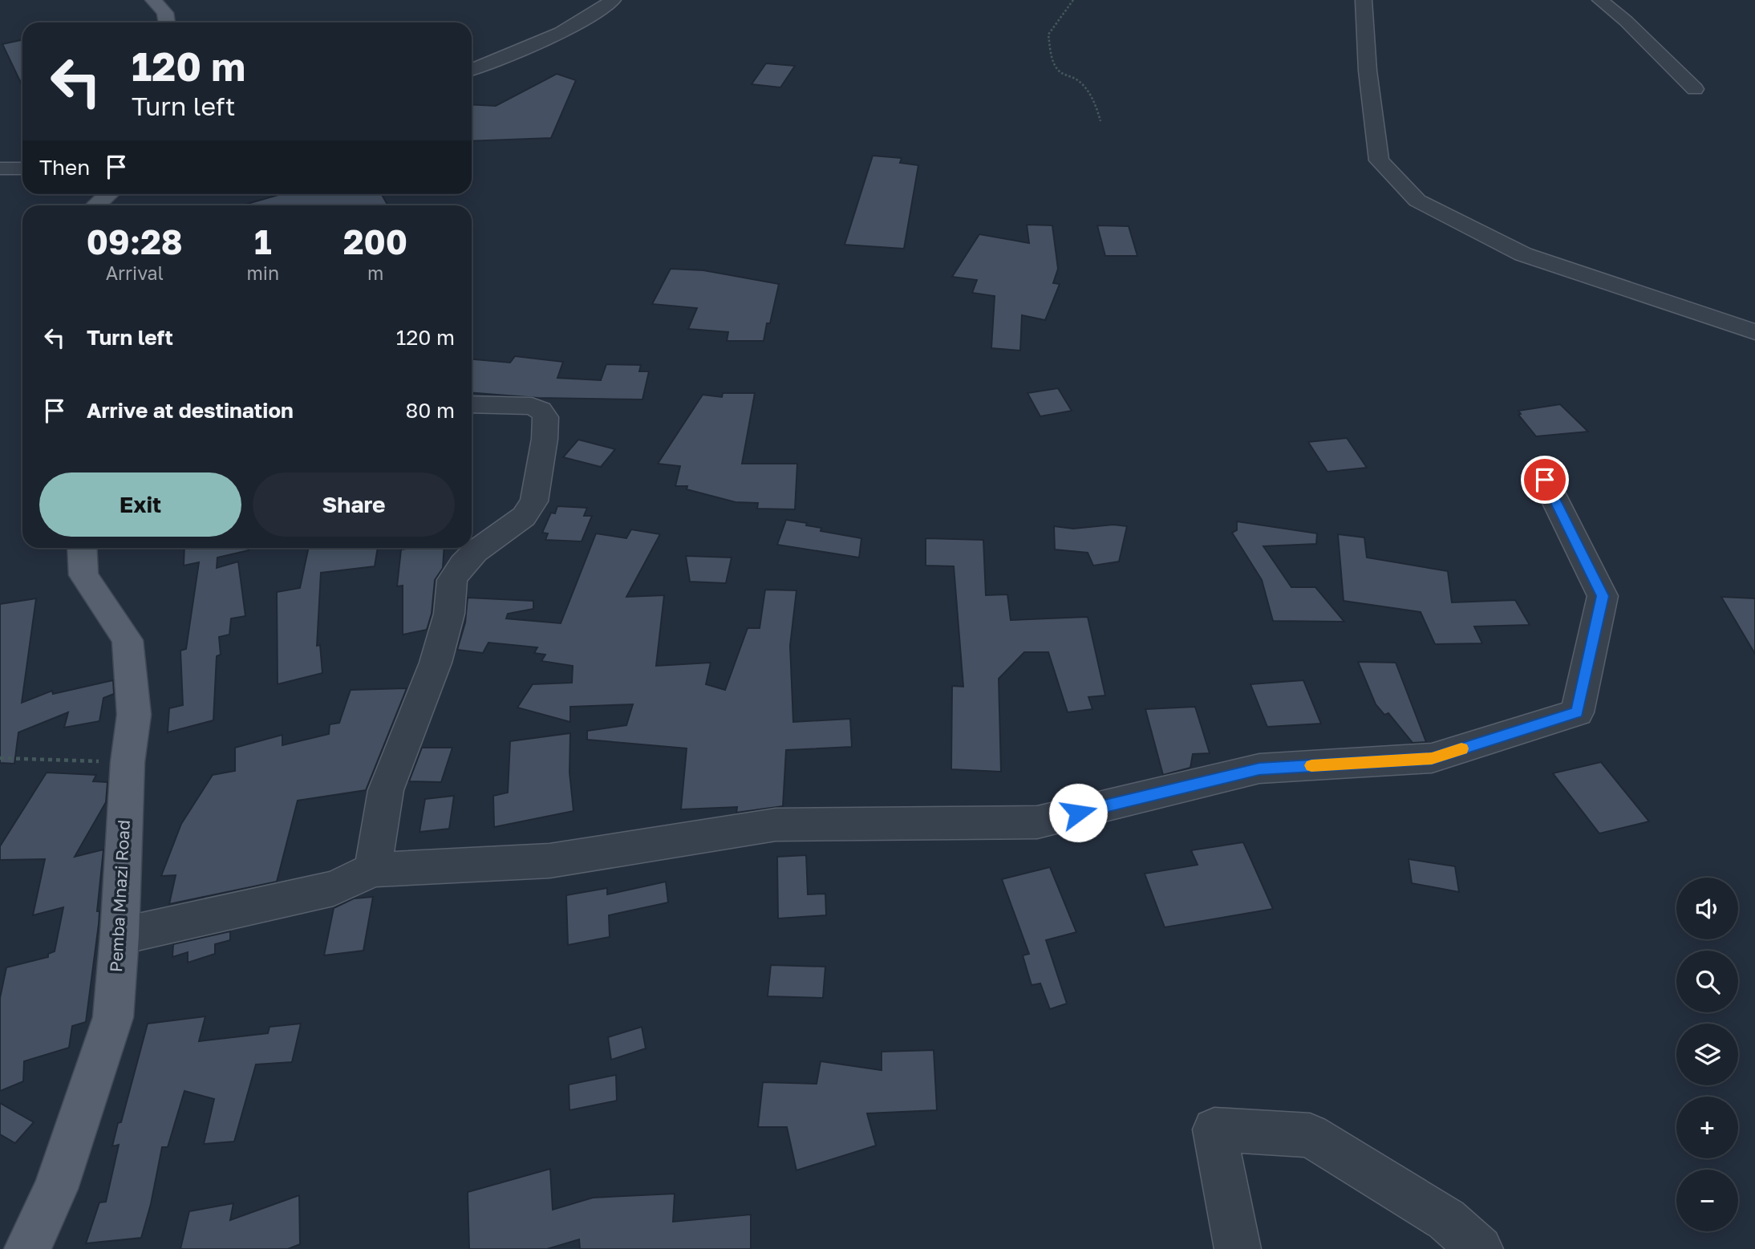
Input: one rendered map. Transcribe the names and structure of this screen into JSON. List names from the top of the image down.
{
  "streets": {
    "main road": ["Pemba Mnazi Road"]
  },
  "page": {
    "turn": ["120 m", "Turn left"],
    "then": "Then",
    "eta": [
      "09:28",
      "Arrival",
      "1",
      "min",
      "200",
      "m"
    ],
    "list": [
      {
        "name": "Turn left",
        "value": "120 m"
      },
      {
        "name": "Arrive at destination",
        "value": "80 m"
      }
    ],
    "buttons": ["Exit", "Share"],
    "map_buttons": ["+", "−"]
  }
}
